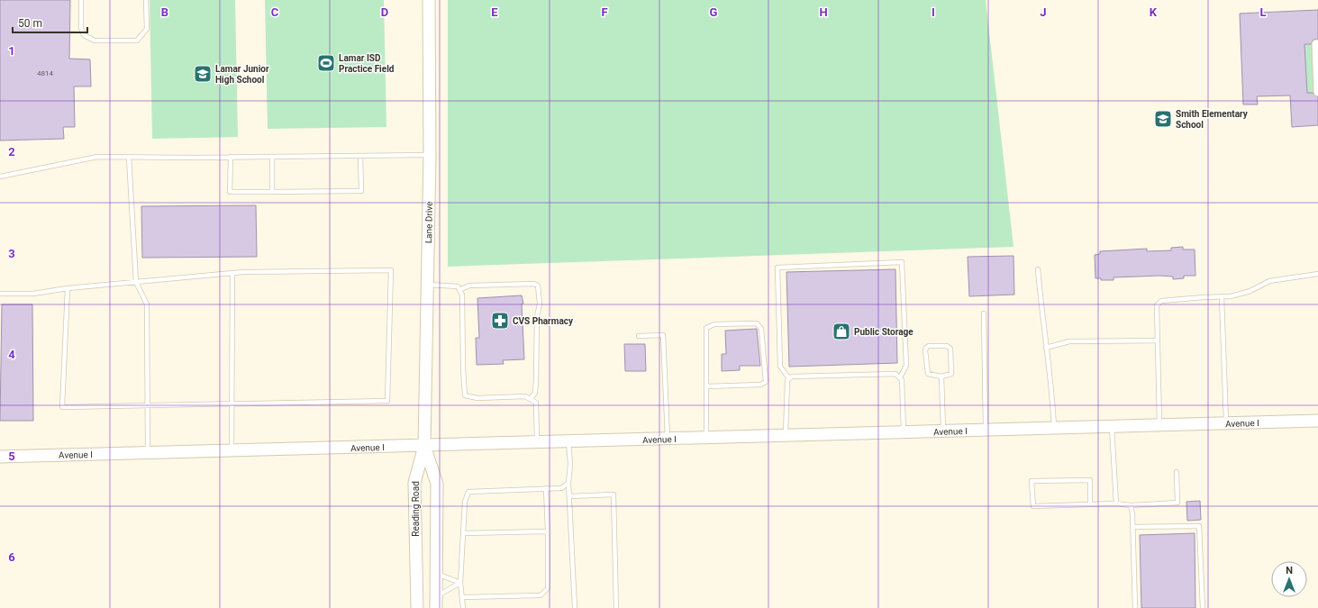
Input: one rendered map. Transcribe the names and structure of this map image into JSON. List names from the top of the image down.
{
  "streets": {
    "main road": ["Lane Drive", "Avenue I", "Reading Road"]
  },
  "crossings": [
    ["Lane Drive", "Avenue I"],
    ["Lane Drive", "Reading Road"],
    ["Avenue I", "Reading Road"]
  ],
  "places": {
    "sports": ["Lamar ISD Practice Field"],
    "school or university": ["Lamar Junior High School", "Smith Elementary School"],
    "pharmacy": ["CVS Pharmacy"],
    "shop": ["Public Storage"]
  },
  "house_numbers": ["4814"],
  "scale_bar": "50 m",
  "north": "top",
  "grid": {
    "columns": [
      "B",
      "C",
      "D",
      "E",
      "F",
      "G",
      "H",
      "I",
      "J",
      "K",
      "L"
    ],
    "rows": [
      "1",
      "2",
      "3",
      "4",
      "5",
      "6"
    ]
  }
}
